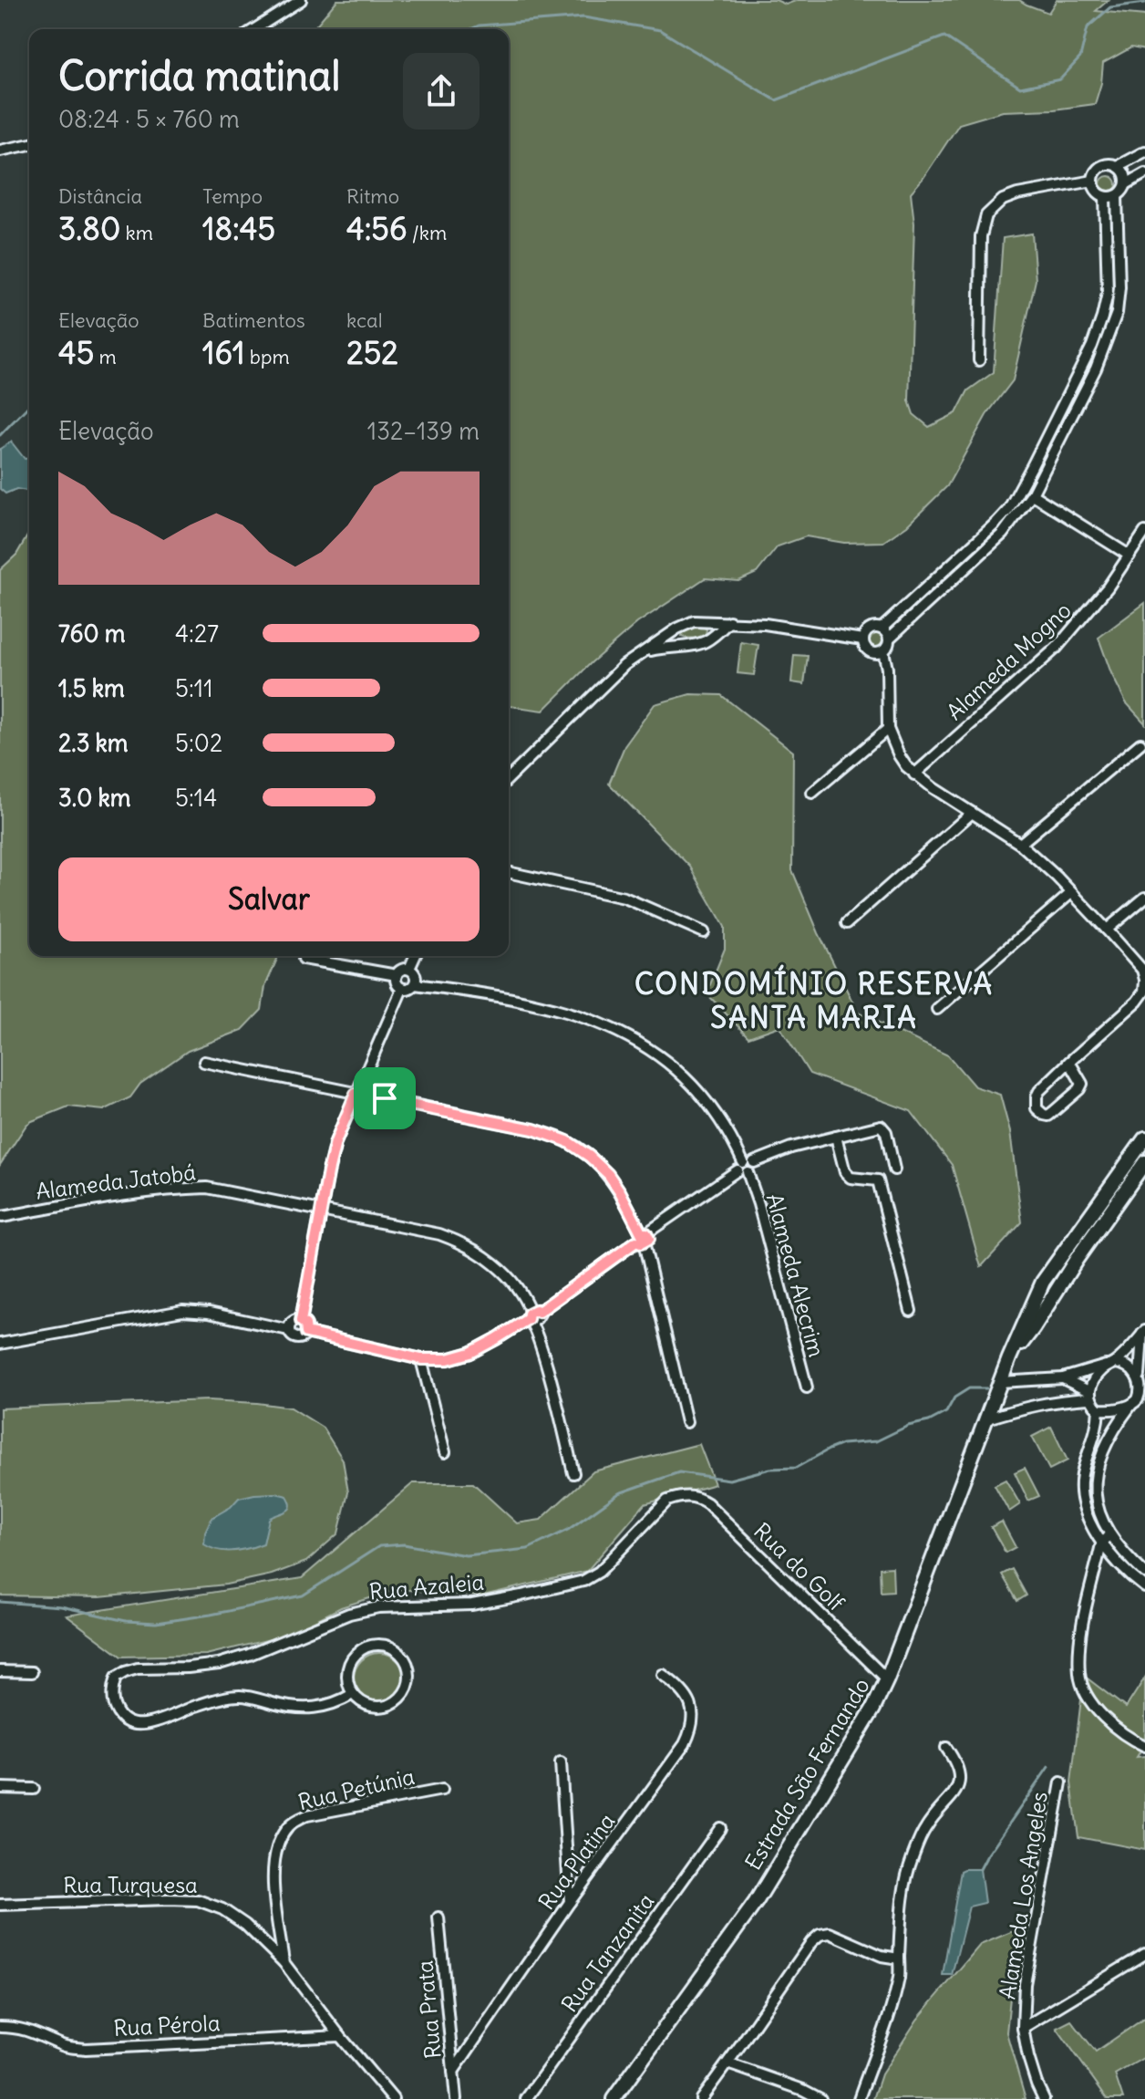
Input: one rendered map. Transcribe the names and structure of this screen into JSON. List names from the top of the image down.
{
  "streets": {
    "main road": ["Estrada São Fernando"],
    "street": [
      "Alameda Mogno",
      "Alameda Jatobá",
      "Alameda Alecrim",
      "Rua do Golf",
      "Rua Azaleia",
      "Rua Petúnia",
      "Rua Platina",
      "Rua Turquesa",
      "Alameda Los Angeles",
      "Rua Tanzanita",
      "Rua Prata",
      "Rua Pérola"
    ]
  },
  "crossings": [
    ["Rua do Golf", "Rua Azaleia"],
    ["Rua do Golf", "Estrada São Fernando"],
    ["Rua Petúnia", "Rua Turquesa"],
    ["Rua Platina", "Rua Prata"],
    ["Rua Turquesa", "Rua Pérola"]
  ],
  "districts": ["CONDOMÍNIO RESERVA SANTA MARIA"],
  "page": {
    "heading": ["Corrida matinal", "08:24 · 5 × 760 m"],
    "stats": [
      ["Distância", "3.80 km"],
      ["Tempo", "18:45"],
      ["Ritmo", "4:56 /km"],
      ["Elevação", "45 m"],
      ["Batimentos", "161 bpm"],
      ["kcal", "252"]
    ],
    "chart": ["Elevação", "132–139 m"],
    "list": [
      {
        "name": "760 m",
        "note": "4:27"
      },
      {
        "name": "1.5 km",
        "note": "5:11"
      },
      {
        "name": "2.3 km",
        "note": "5:02"
      },
      {
        "name": "3.0 km",
        "note": "5:14"
      }
    ],
    "buttons": "Salvar"
  }
}
